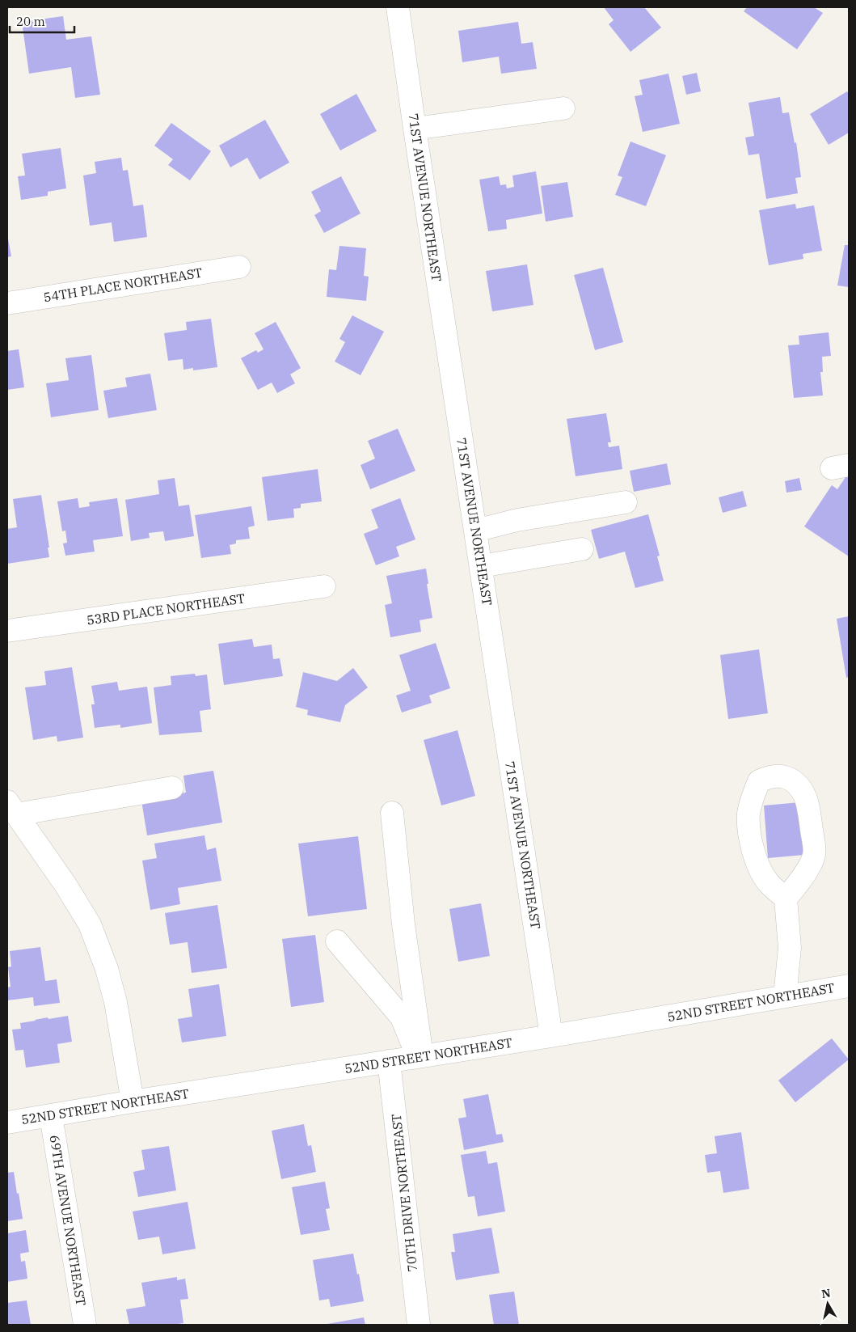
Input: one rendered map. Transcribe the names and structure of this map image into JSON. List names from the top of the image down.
{
  "streets": {
    "street": [
      "71ST AVENUE NORTHEAST",
      "54TH PLACE NORTHEAST",
      "53RD PLACE NORTHEAST",
      "52ND STREET NORTHEAST",
      "70TH DRIVE NORTHEAST",
      "69TH AVENUE NORTHEAST"
    ]
  },
  "crossings": [
    ["71ST AVENUE NORTHEAST", "52ND STREET NORTHEAST"],
    ["52ND STREET NORTHEAST", "70TH DRIVE NORTHEAST"],
    ["52ND STREET NORTHEAST", "69TH AVENUE NORTHEAST"]
  ],
  "scale_bar": "20 m",
  "north": "top"
}
